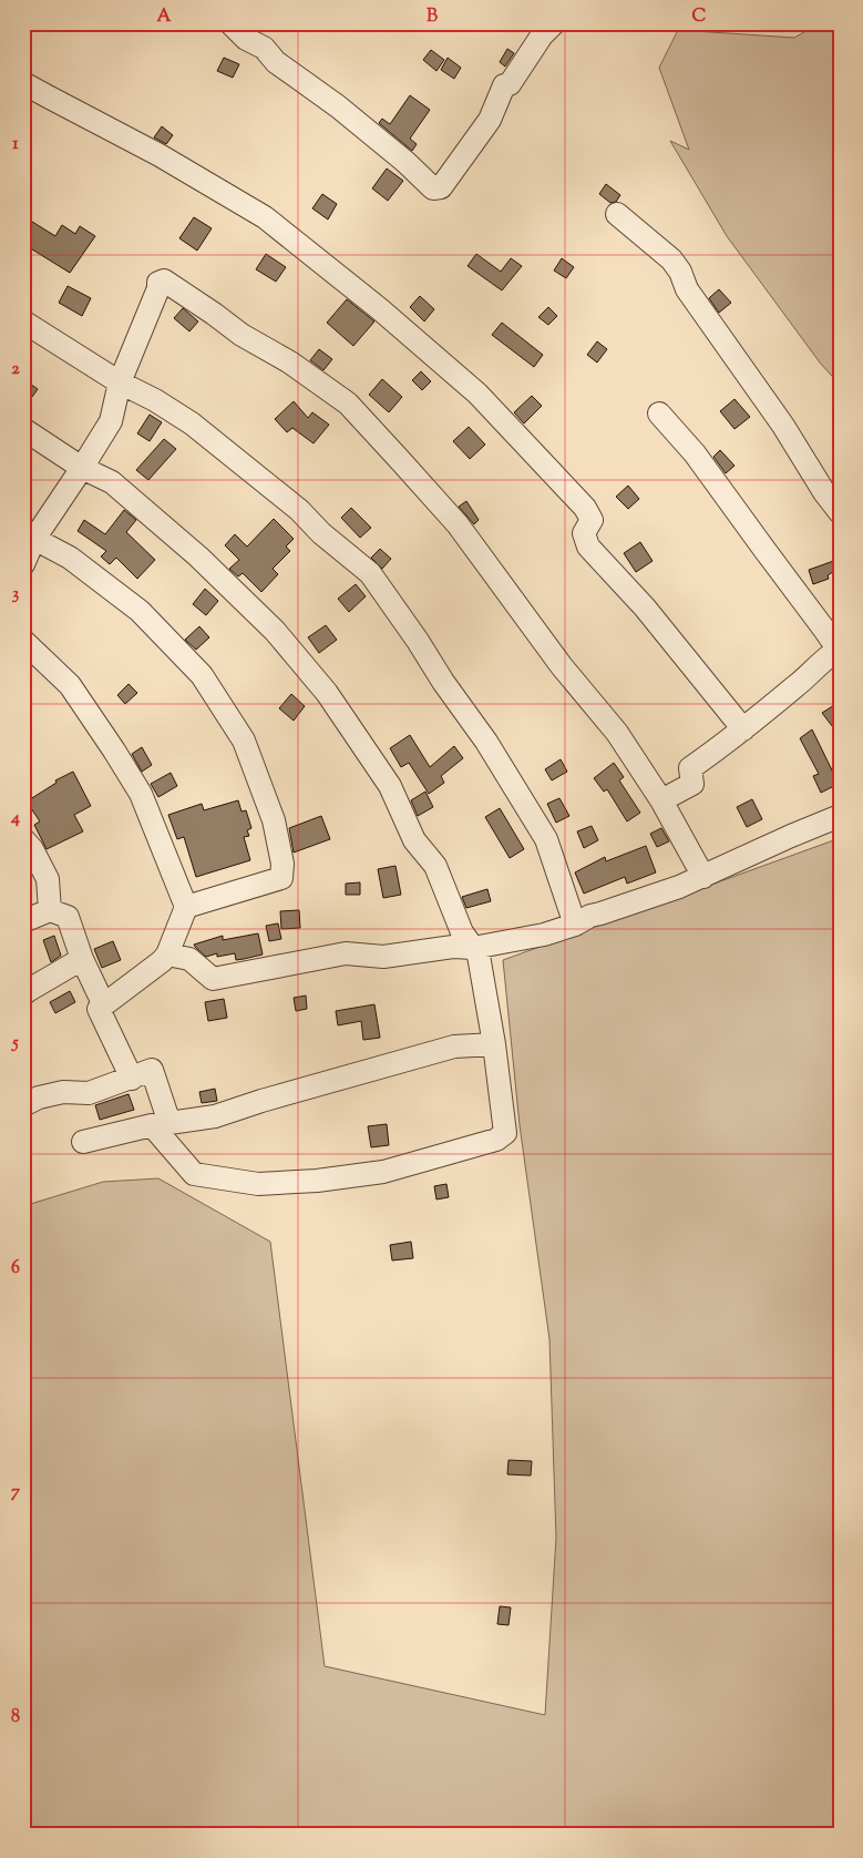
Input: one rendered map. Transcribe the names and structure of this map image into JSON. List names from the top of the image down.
{
  "grid": {
    "columns": ["A", "B", "C"],
    "rows": [
      "1",
      "2",
      "3",
      "4",
      "5",
      "6",
      "7",
      "8"
    ]
  }
}
